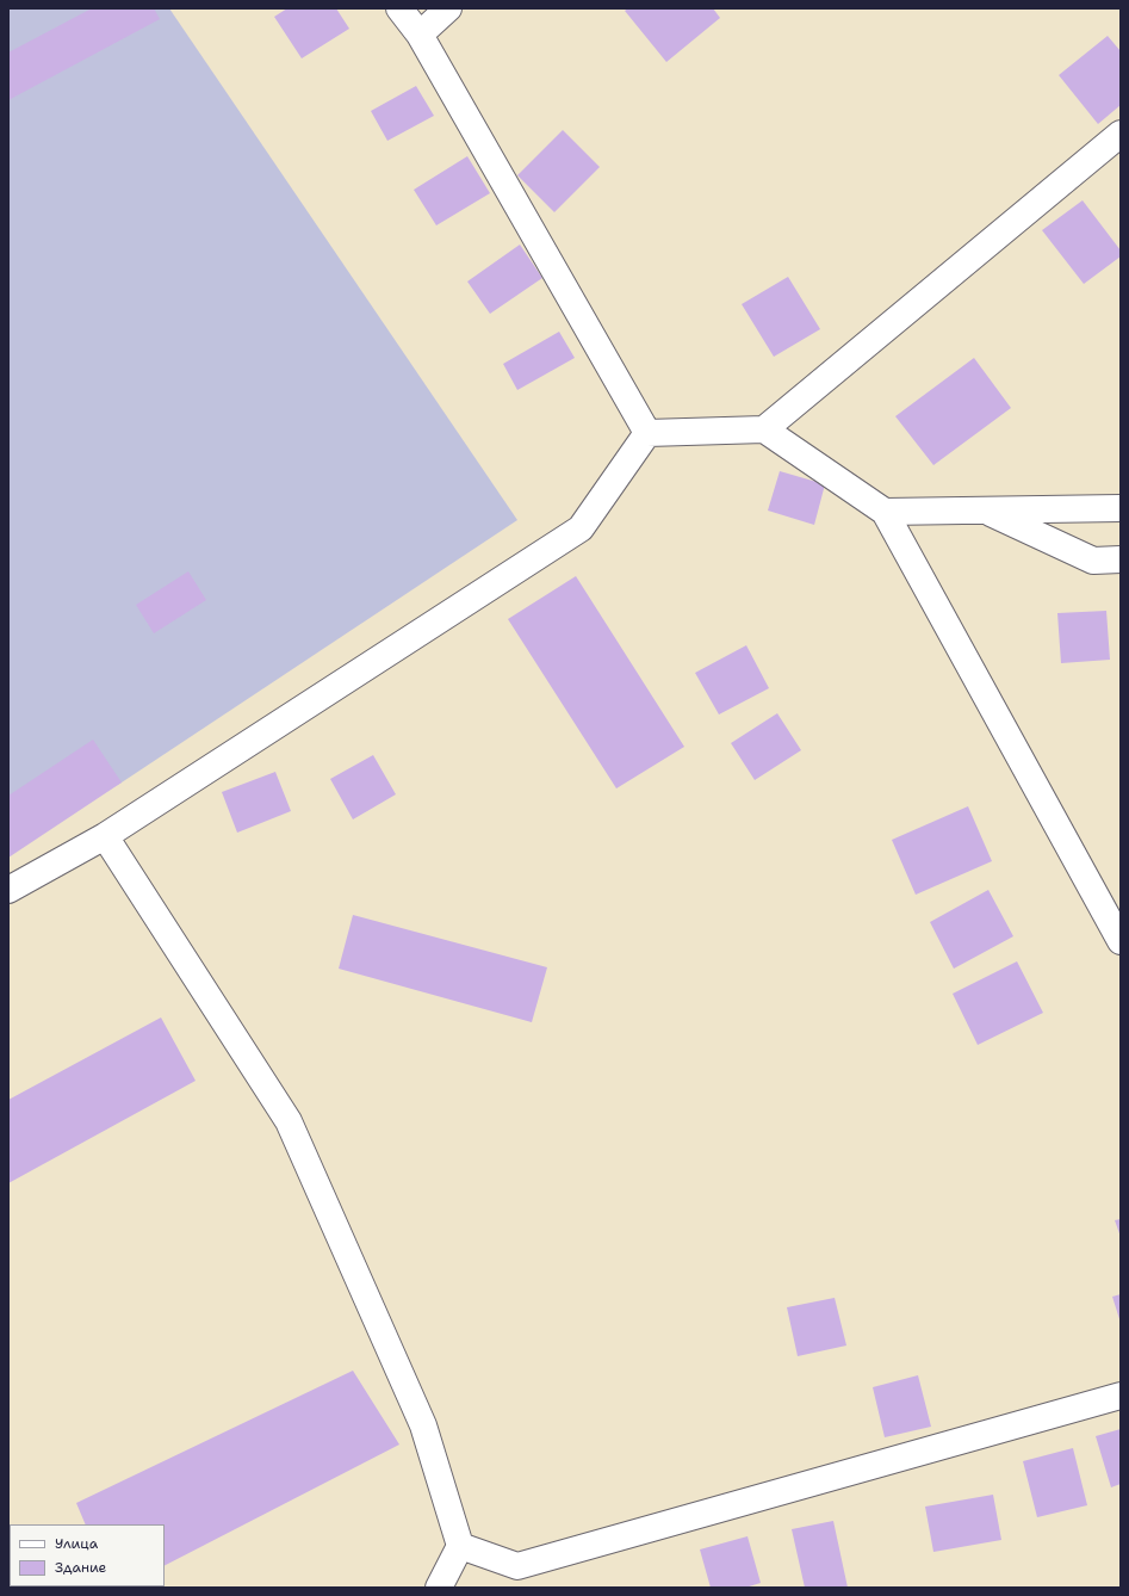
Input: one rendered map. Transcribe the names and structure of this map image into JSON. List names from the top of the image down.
{
  "legend": ["Улица", "Здание"]
}
